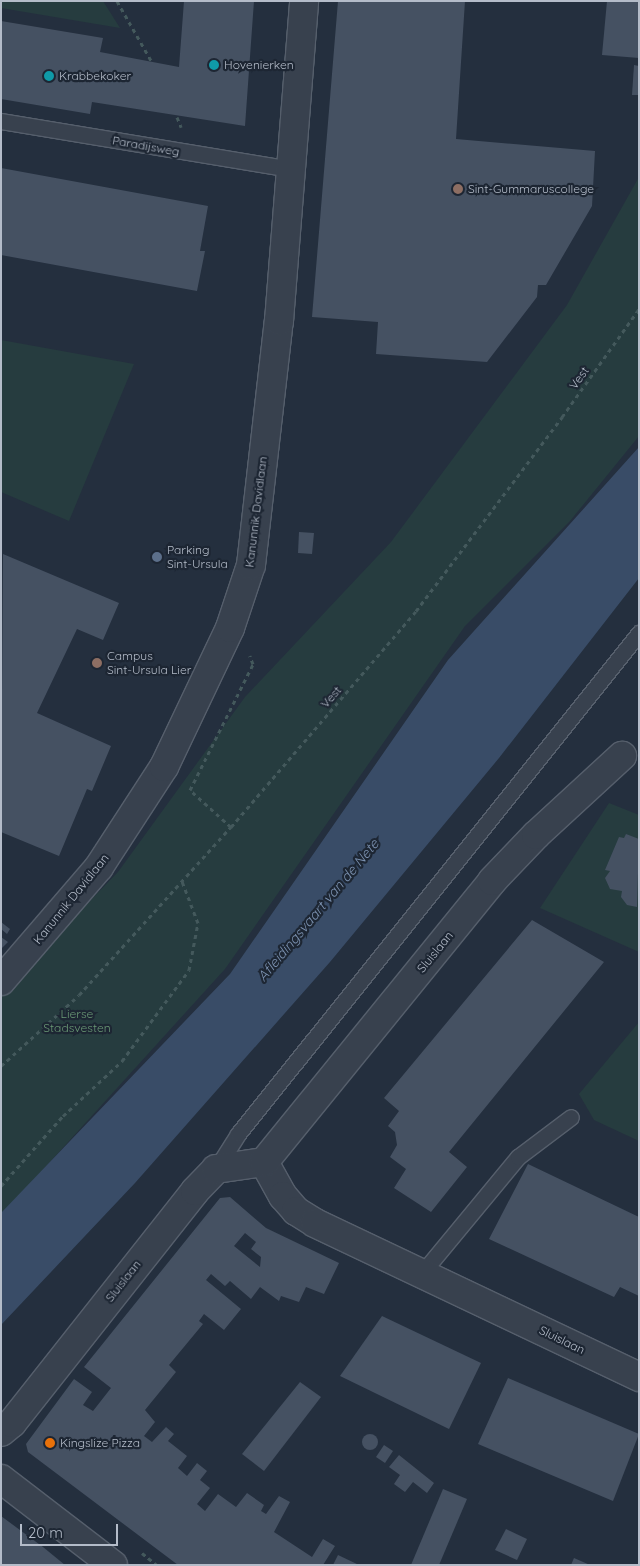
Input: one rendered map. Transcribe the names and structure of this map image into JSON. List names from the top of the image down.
{
  "streets": {
    "street": ["Kanunnik Davidlaan", "Sluislaan"],
    "lane": ["Paradijsweg"],
    "path": ["Vest"]
  },
  "crossings": [
    ["Paradijsweg", "Kanunnik Davidlaan"]
  ],
  "water": ["Afleidingsvaart van de Nete"],
  "parks": ["Lierse Stadsvesten"],
  "places": [
    "Hovenierken",
    "Krabbekoker",
    "Sint-Gummaruscollege",
    "Parking Sint-Ursula",
    "Campus Sint-Ursula Lier",
    "Kingslize Pizza"
  ],
  "scale_bar": "20 m"
}
